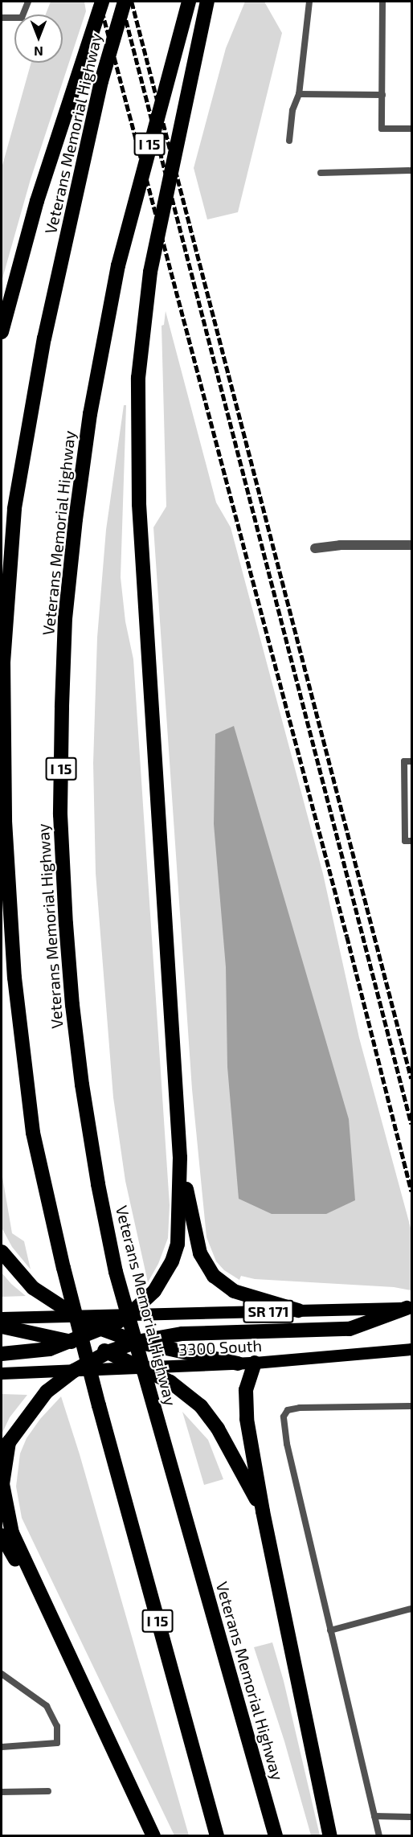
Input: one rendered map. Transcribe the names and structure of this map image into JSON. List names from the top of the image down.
{
  "streets": {
    "highway": ["Veterans Memorial Highway", "I 15"],
    "main road": ["SR 171", "3300 South"]
  },
  "north": "bottom"
}
